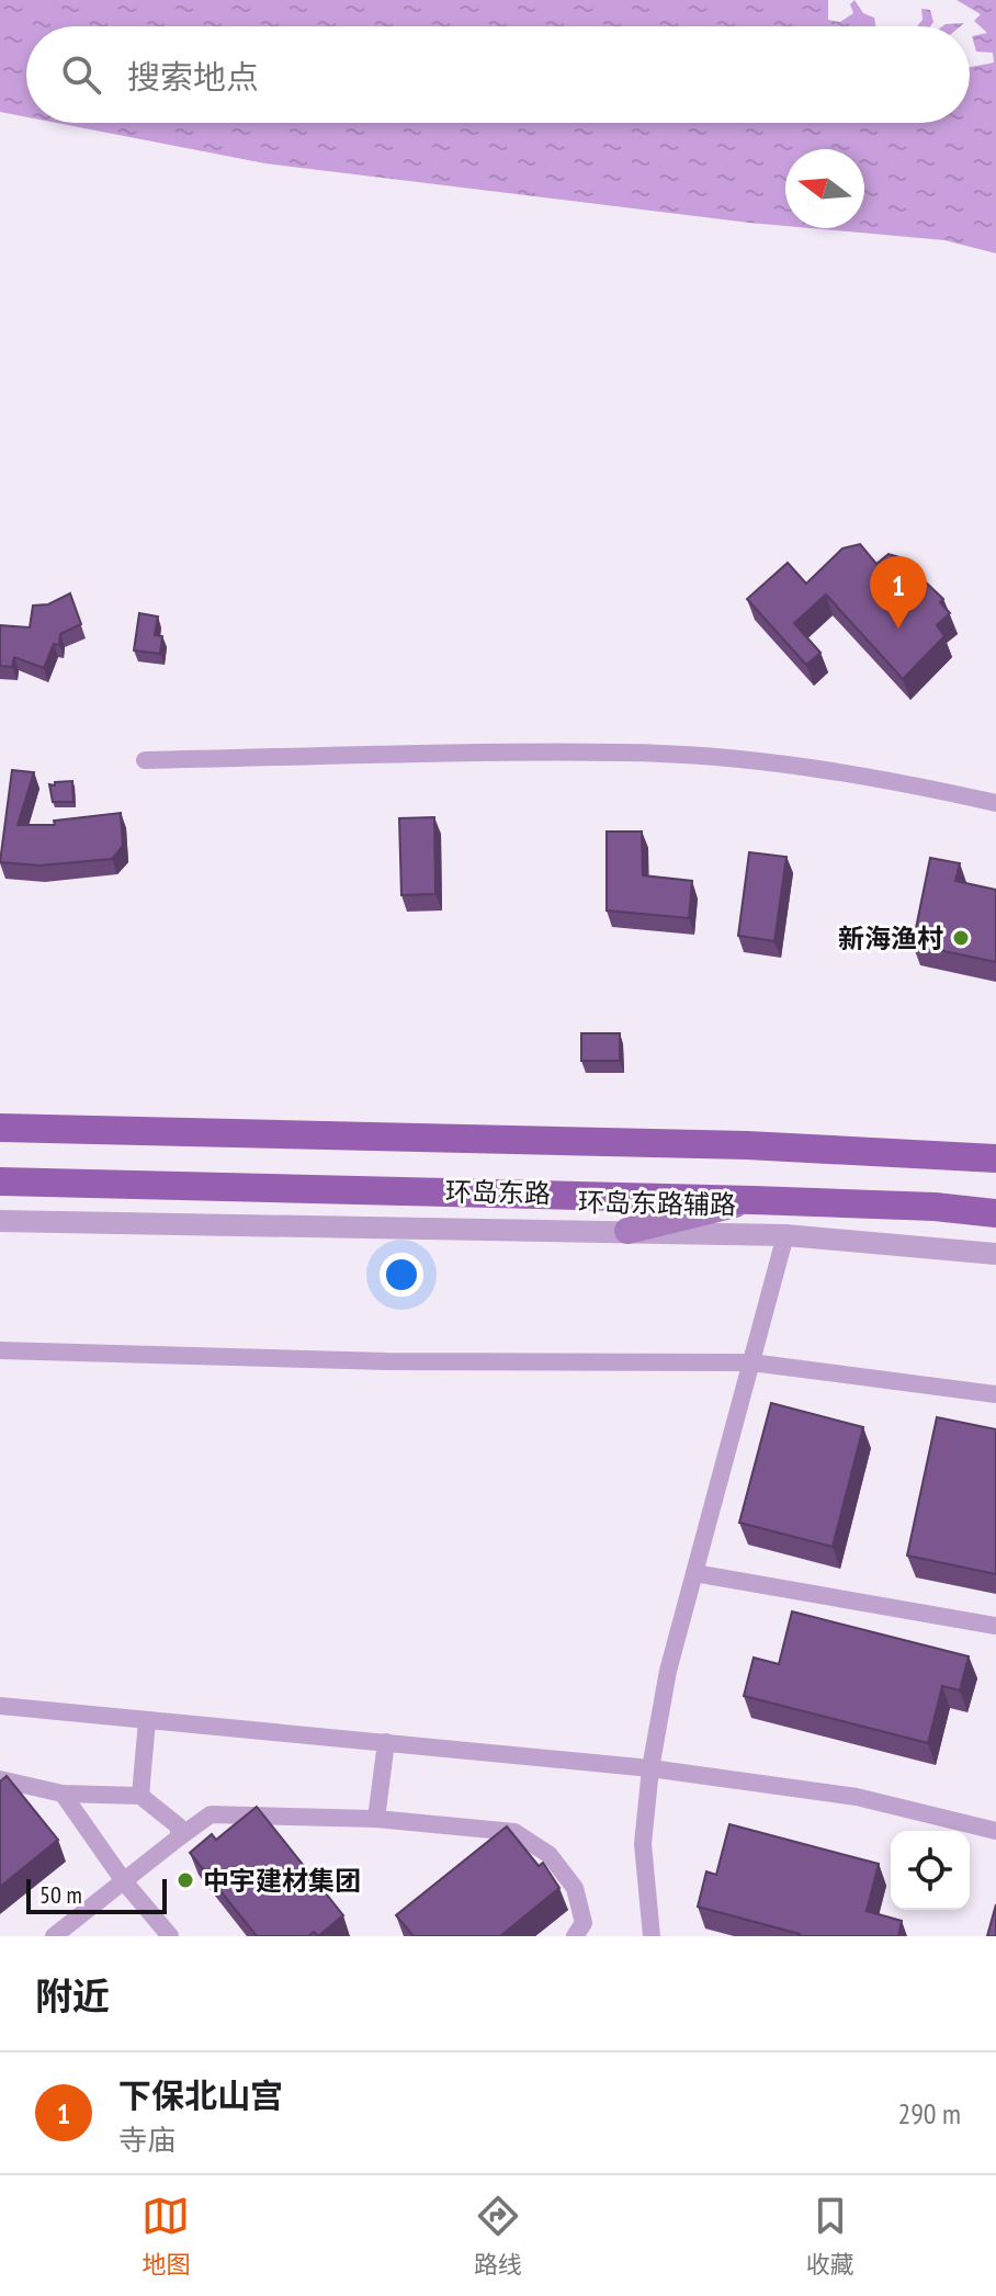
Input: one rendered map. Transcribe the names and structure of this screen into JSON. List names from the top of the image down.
{
  "streets": {
    "main road": ["环岛东路"],
    "street": ["环岛东路辅路"]
  },
  "places": ["新海渔村", "中宇建材集团"],
  "scale_bar": "50 m",
  "north": "left",
  "page": {
    "search": "搜索地点",
    "pins": "1",
    "scale": "50 m",
    "heading": "附近",
    "list": [
      {
        "mark": "1",
        "name": "下保北山宫",
        "note": "寺庙",
        "value": "290 m"
      }
    ],
    "nav": ["地图", "路线", "收藏"]
  }
}
